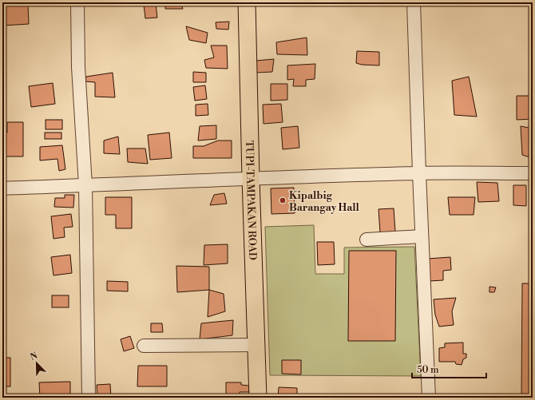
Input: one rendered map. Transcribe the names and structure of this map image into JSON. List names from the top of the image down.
{
  "streets": {
    "main road": ["TUPI-TAMPAKAN ROAD"]
  },
  "places": ["Kipalbig Barangay Hall"],
  "scale_bar": "50 m",
  "north": "top left"
}
